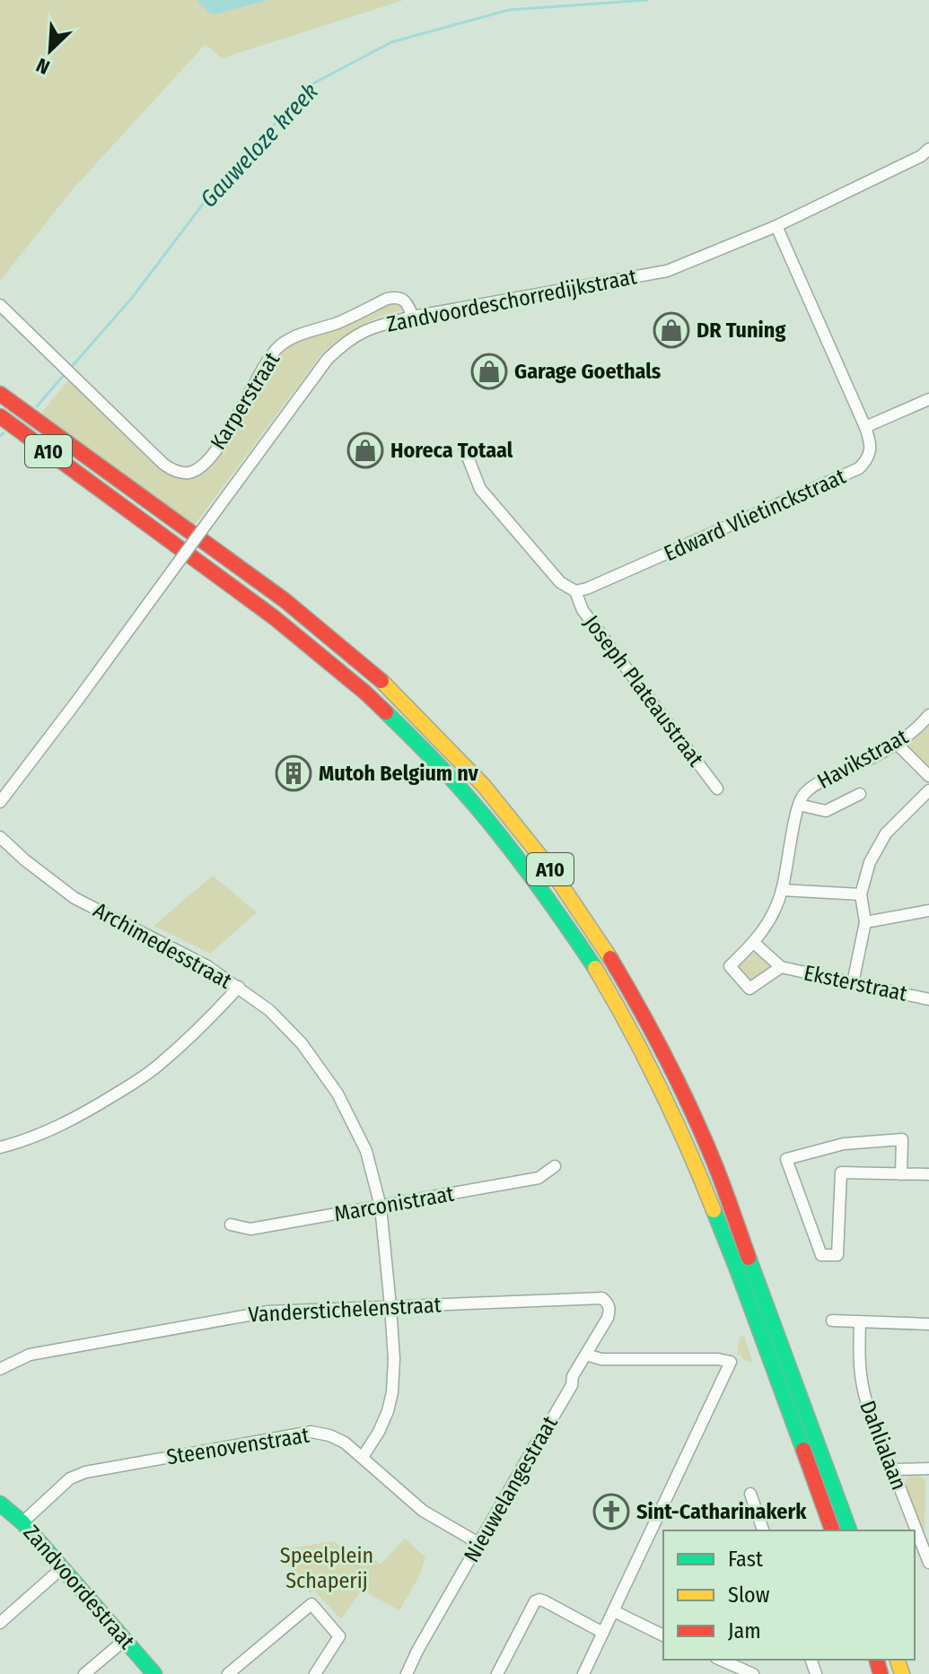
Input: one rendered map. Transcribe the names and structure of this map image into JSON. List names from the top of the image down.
{
  "streets": {
    "main road": ["A10", "Zandvoordestraat"],
    "street": [
      "Zandvoordeschorredijkstraat",
      "Karperstraat",
      "Edward Vlietinckstraat",
      "Joseph Plateaustraat",
      "Havikstraat",
      "Archimedesstraat",
      "Eksterstraat",
      "Marconistraat",
      "Vanderstichelenstraat",
      "Dahlialaan",
      "Steenovenstraat",
      "Nieuwelangestraat"
    ]
  },
  "crossings": [
    ["Zandvoordeschorredijkstraat", "Karperstraat"],
    ["Zandvoordeschorredijkstraat", "Edward Vlietinckstraat"],
    ["Edward Vlietinckstraat", "Joseph Plateaustraat"],
    ["Havikstraat", "Eksterstraat"],
    ["Archimedesstraat", "Marconistraat"],
    ["Archimedesstraat", "Vanderstichelenstraat"],
    ["Archimedesstraat", "Steenovenstraat"],
    ["Vanderstichelenstraat", "Nieuwelangestraat"],
    ["Steenovenstraat", "Nieuwelangestraat"],
    ["Steenovenstraat", "Zandvoordestraat"]
  ],
  "water": ["Gauweloze kreek"],
  "parks": ["Speelplein Schaperij"],
  "places": {
    "shop": ["DR Tuning", "Garage Goethals", "Horeca Totaal"],
    "building": ["Mutoh Belgium nv"],
    "church": ["Sint-Catharinakerk"]
  },
  "legend": ["Fast", "Slow", "Jam"],
  "north": "bottom left"
}
